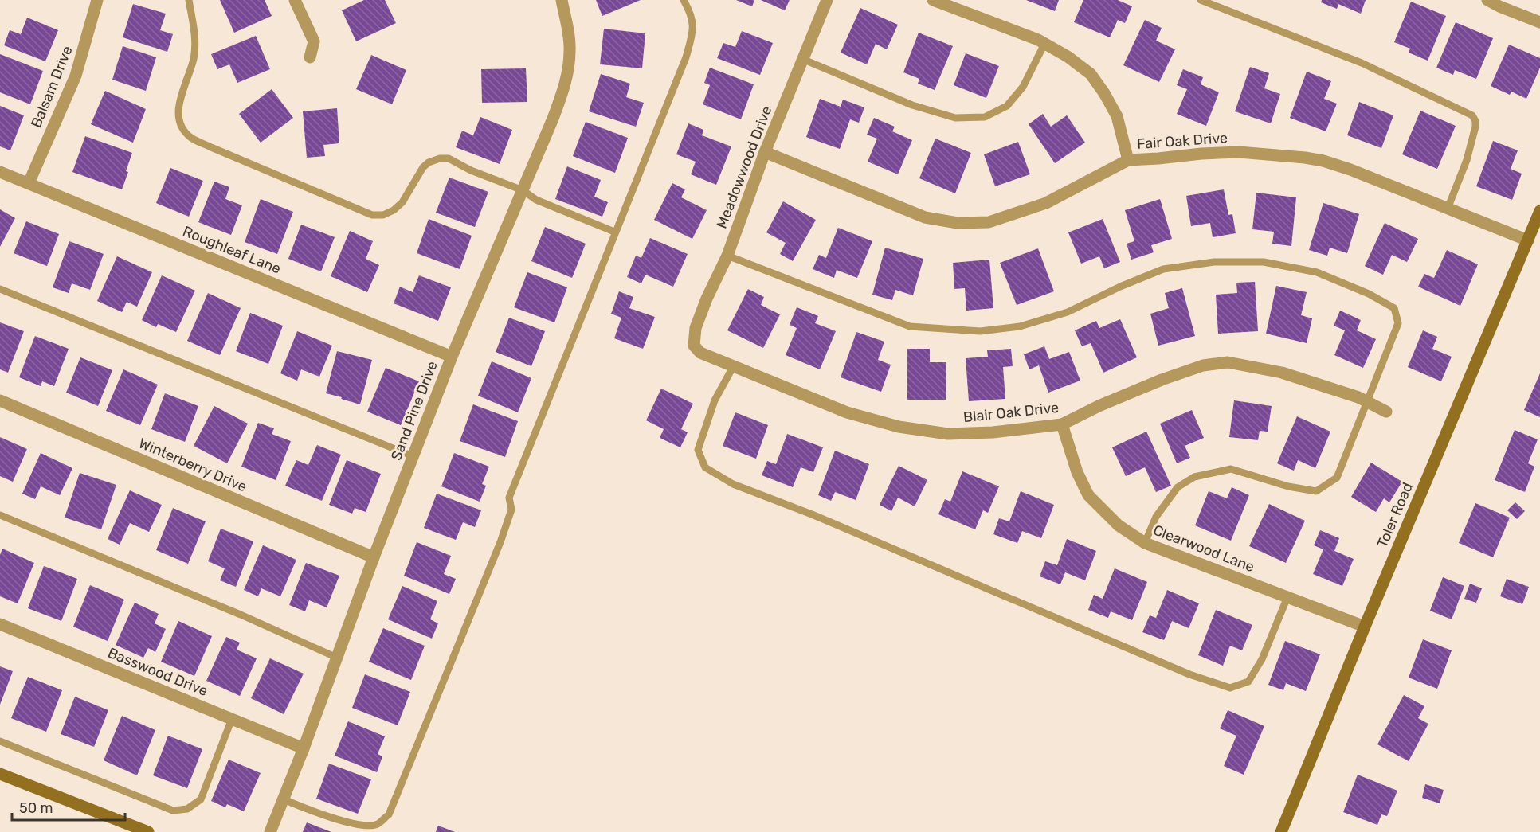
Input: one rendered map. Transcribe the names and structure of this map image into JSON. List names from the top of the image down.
{
  "streets": {
    "street": [
      "Balsam Drive",
      "Fair Oak Drive",
      "Meadowwood Drive",
      "Roughleaf Lane",
      "Sand Pine Drive",
      "Blair Oak Drive",
      "Winterberry Drive",
      "Toler Road",
      "Clearwood Lane",
      "Basswood Drive"
    ]
  },
  "crossings": [
    ["Balsam Drive", "Roughleaf Lane"],
    ["Fair Oak Drive", "Meadowwood Drive"],
    ["Fair Oak Drive", "Toler Road"],
    ["Meadowwood Drive", "Blair Oak Drive"],
    ["Roughleaf Lane", "Sand Pine Drive"],
    ["Sand Pine Drive", "Winterberry Drive"],
    ["Sand Pine Drive", "Basswood Drive"],
    ["Blair Oak Drive", "Clearwood Lane"],
    ["Toler Road", "Clearwood Lane"]
  ],
  "scale_bar": "50 m"
}
